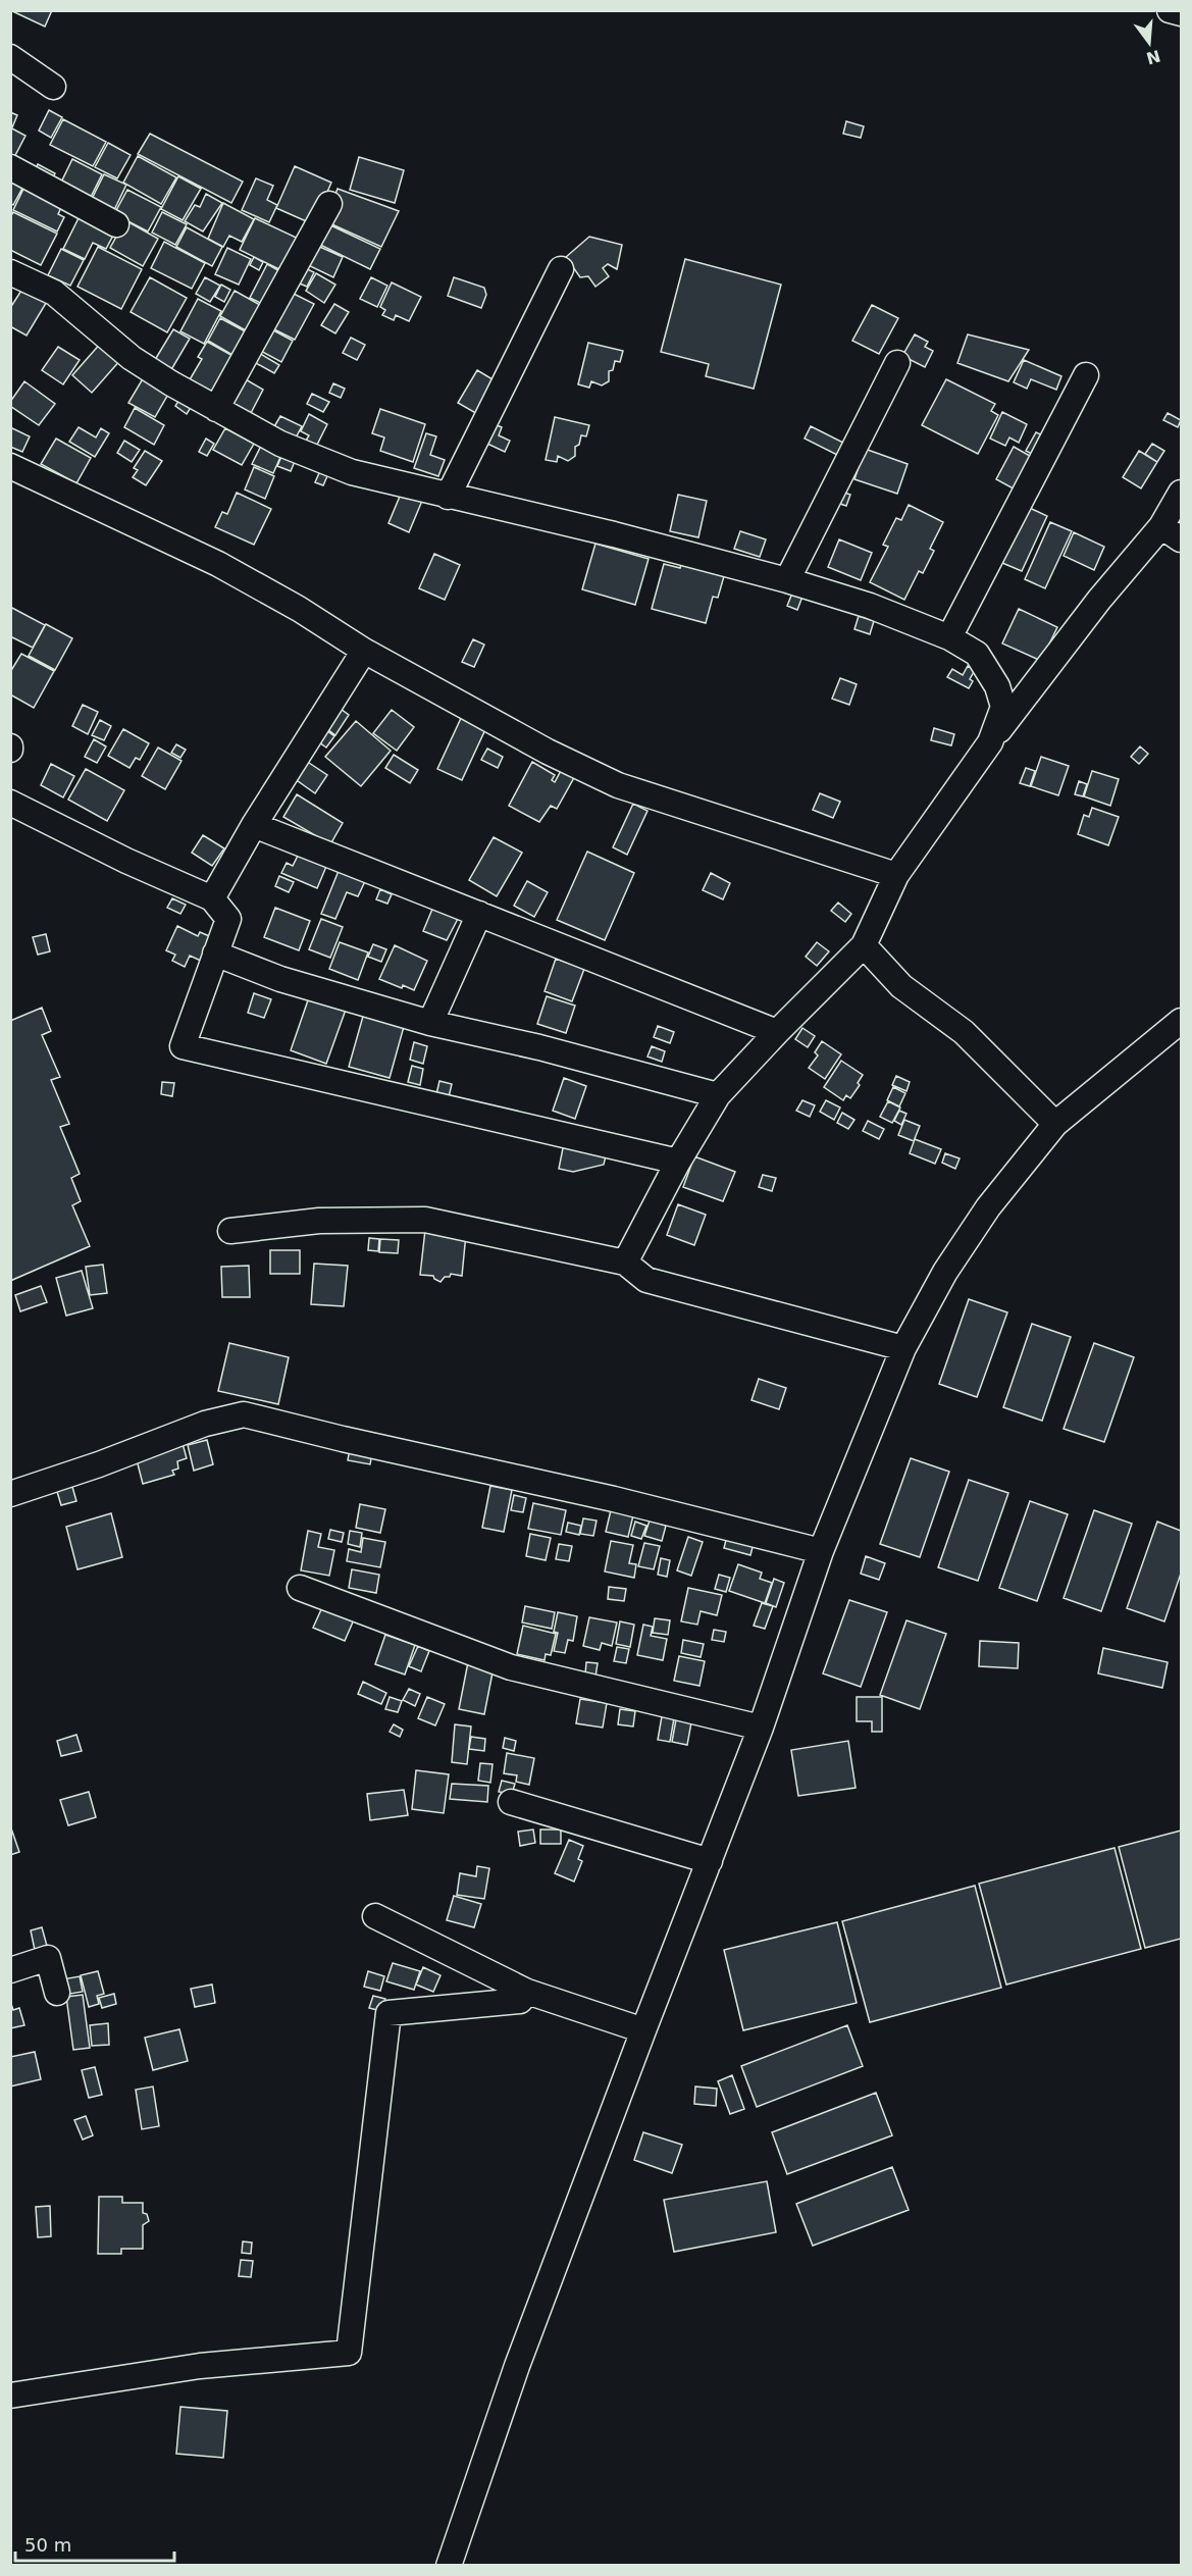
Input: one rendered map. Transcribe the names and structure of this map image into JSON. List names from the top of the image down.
{
  "scale_bar": "50 m",
  "north": "bottom"
}
